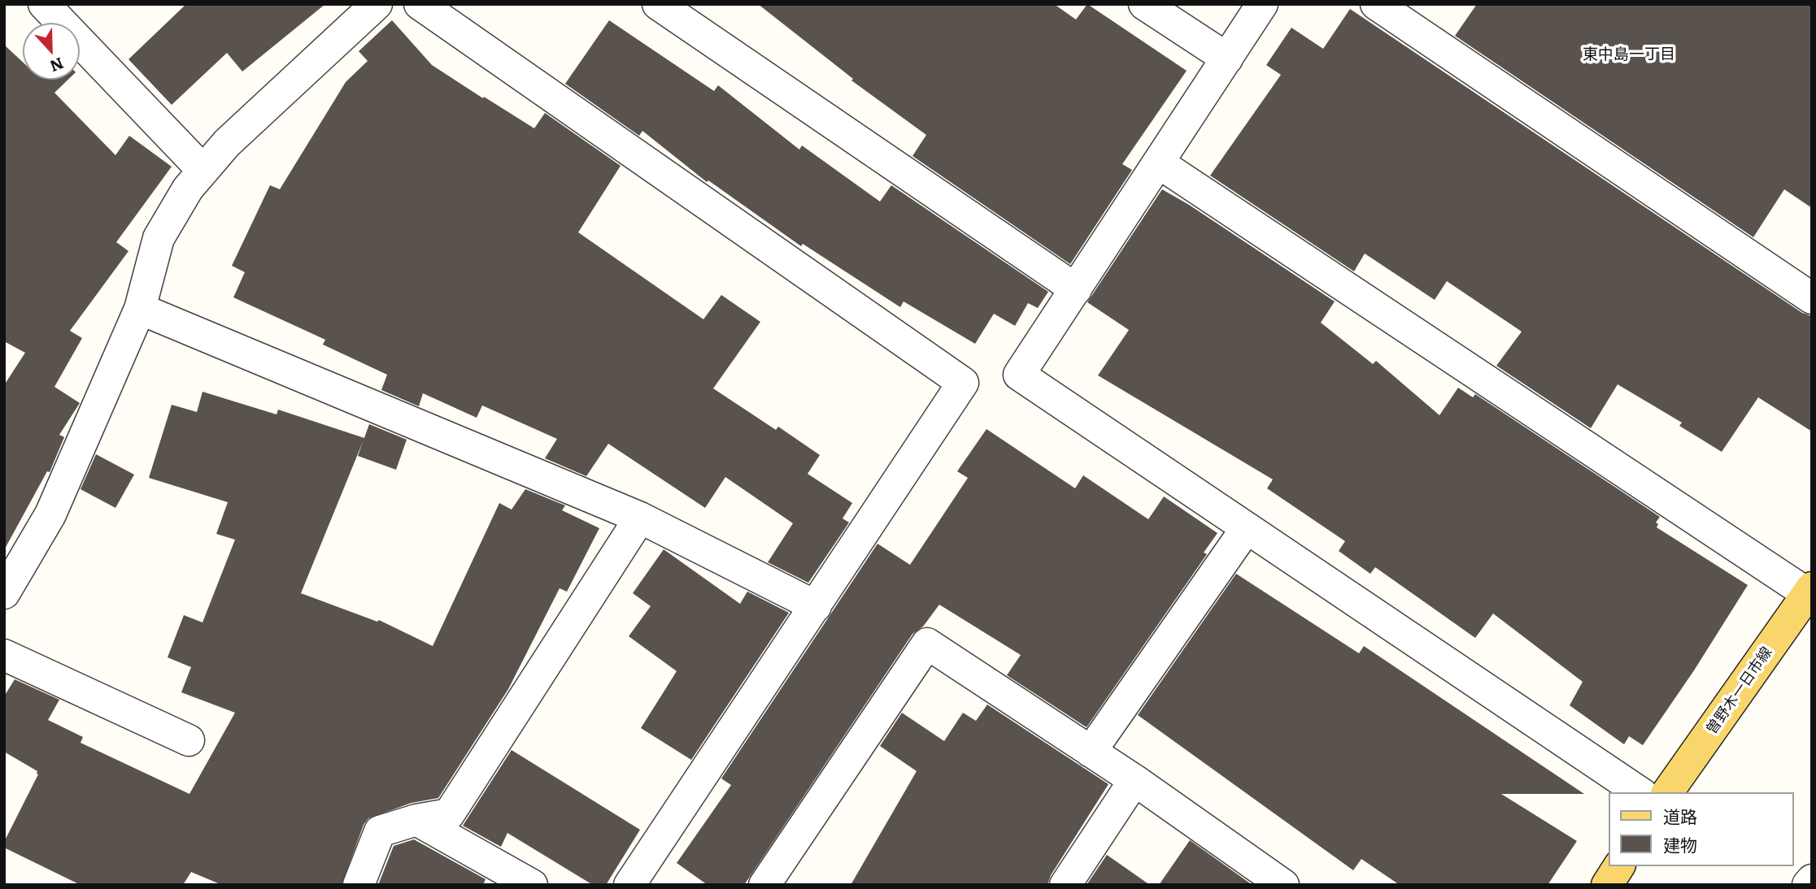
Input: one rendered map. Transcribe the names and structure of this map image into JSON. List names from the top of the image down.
{
  "streets": {
    "main road": ["曽野木一日市線"]
  },
  "districts": ["東中島一丁目"],
  "legend": ["道路", "建物"],
  "north": "bottom"
}
